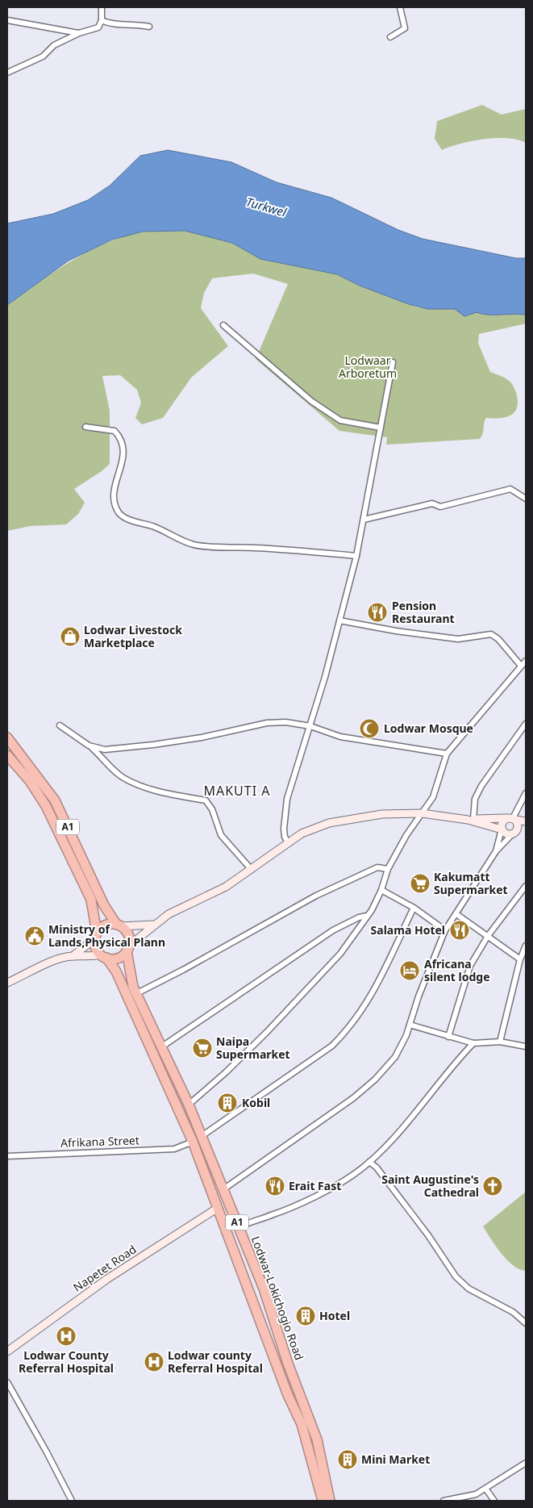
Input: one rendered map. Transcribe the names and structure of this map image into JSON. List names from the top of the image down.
{
  "streets": {
    "highway": ["A1", "Lodwar-Lokichogio Road"],
    "main road": ["Napetet Road"],
    "street": ["Afrikana Street"]
  },
  "crossings": [
    ["A1", "Lodwar-Lokichogio Road"],
    ["Afrikana Street", "Lodwar-Lokichogio Road"],
    ["Napetet Road", "Lodwar-Lokichogio Road"]
  ],
  "districts": ["MAKUTI A"],
  "water": ["Turkwel"],
  "parks": ["Lodwaar Arboretum"],
  "places": {
    "restaurant": ["Pension Restaurant", "Salama Hotel", "Erait Fast"],
    "shop": ["Lodwar Livestock Marketplace"],
    "mosque": ["Lodwar Mosque"],
    "supermarket": ["Kakumatt Supermarket", "Naipa Supermarket"],
    "public building": ["Ministry of Lands,Physical Plann"],
    "hotel": ["Africana silent lodge"],
    "building": ["Kobil", "Hotel", "Mini Market"],
    "church": ["Saint Augustine's Cathedral"],
    "hospital": ["Lodwar County Referral Hospital", "Lodwar county Referral Hospital"]
  }
}
